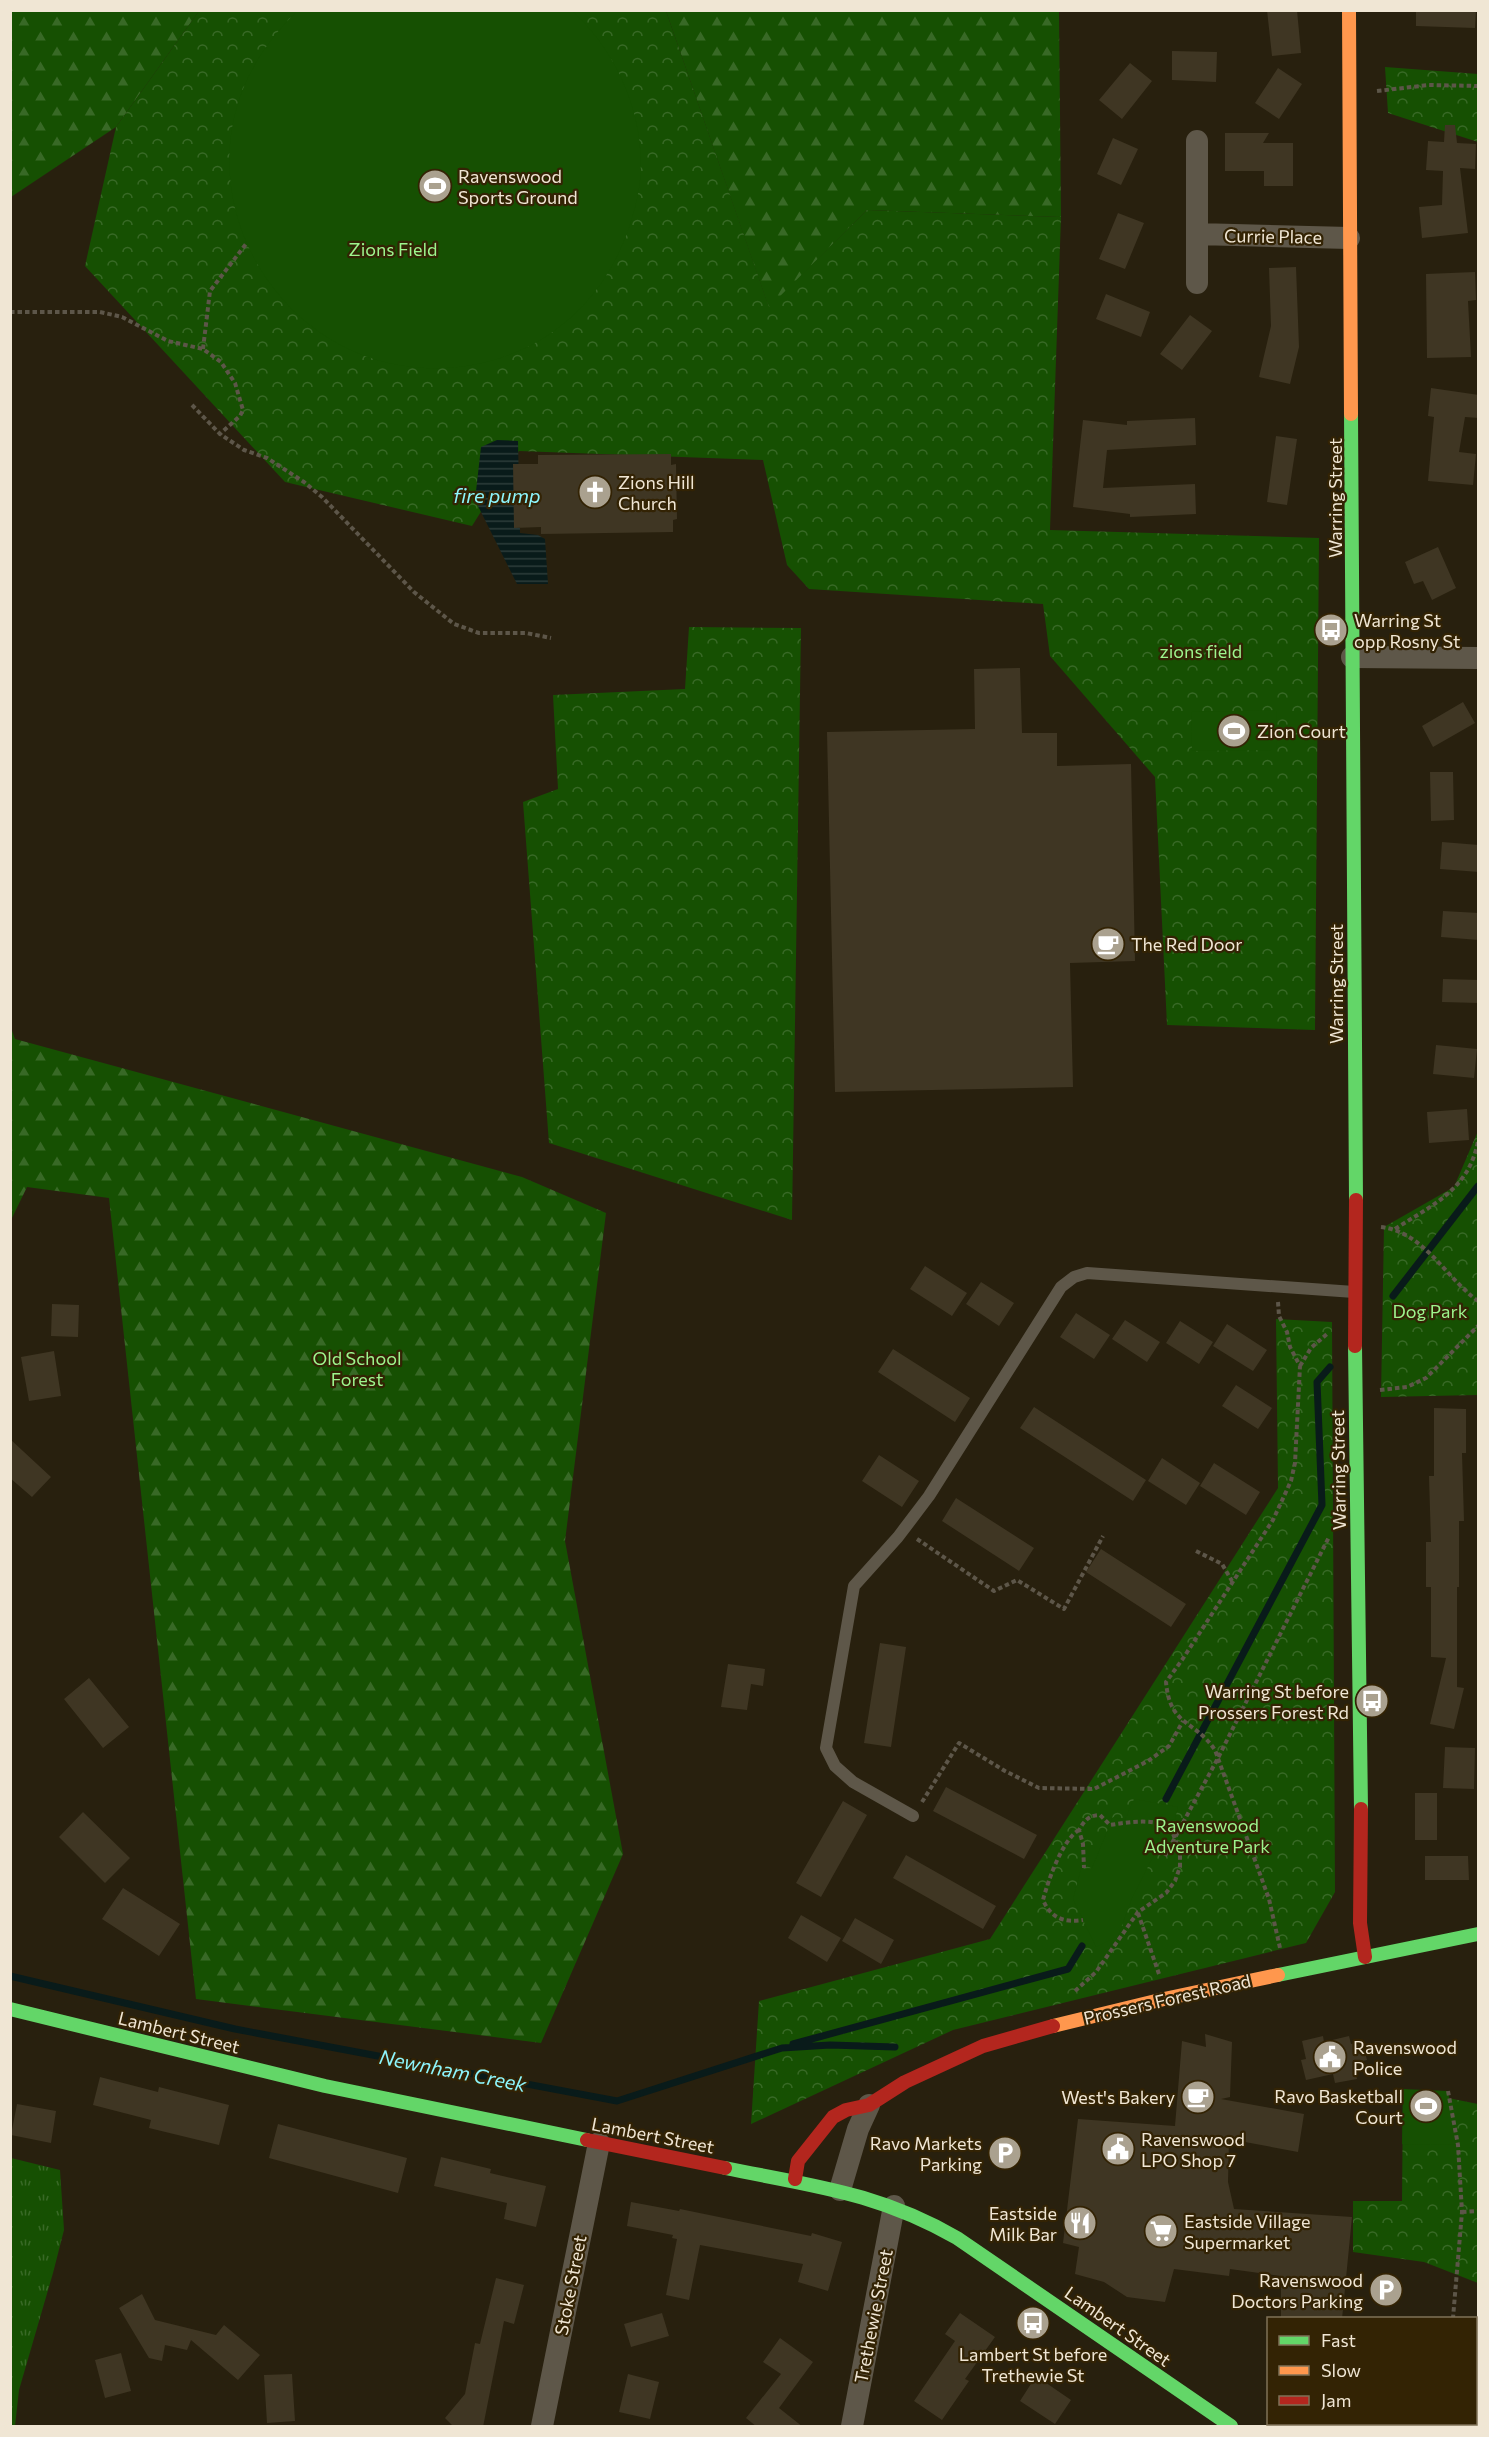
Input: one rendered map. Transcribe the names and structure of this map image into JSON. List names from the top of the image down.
{
  "streets": {
    "street": [
      "Currie Place",
      "Warring Street",
      "Prossers Forest Road",
      "Lambert Street",
      "Stoke Street",
      "Trethewie Street"
    ]
  },
  "crossings": [
    ["Currie Place", "Warring Street"],
    ["Warring Street", "Prossers Forest Road"],
    ["Prossers Forest Road", "Lambert Street"],
    ["Lambert Street", "Stoke Street"],
    ["Lambert Street", "Trethewie Street"]
  ],
  "water": ["fire pump", "Newnham Creek"],
  "parks": [
    "Zions Field",
    "zions field",
    "Dog Park",
    "Old School Forest",
    "Ravenswood Adventure Park"
  ],
  "places": {
    "sports": ["Ravenswood Sports Ground", "Zion Court", "Ravo Basketball Court"],
    "church": ["Zions Hill Church"],
    "bus stop": ["Warring St opp Rosny St", "Warring St before Prossers Forest Rd", "Lambert St before Trethewie St"],
    "cafe": ["The Red Door", "West's Bakery"],
    "public building": ["Ravenswood Police", "Ravenswood LPO Shop 7"],
    "parking": ["Ravo Markets Parking", "Ravenswood Doctors Parking"],
    "restaurant": ["Eastside Milk Bar"],
    "supermarket": ["Eastside Village Supermarket"]
  },
  "legend": ["Fast", "Slow", "Jam"]
}
